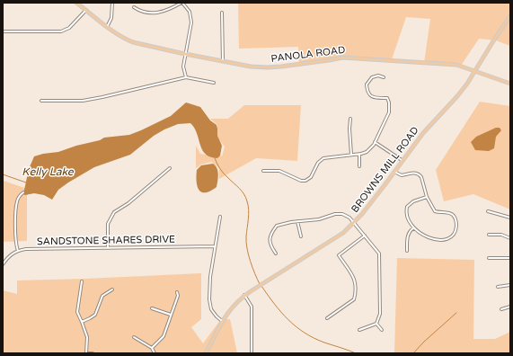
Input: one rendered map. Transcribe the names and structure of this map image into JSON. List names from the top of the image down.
{
  "streets": {
    "main road": ["PANOLA ROAD", "BROWNS MILL ROAD"],
    "street": ["SANDSTONE SHARES DRIVE"]
  },
  "crossings": [
    ["PANOLA ROAD", "BROWNS MILL ROAD"]
  ],
  "water": ["Kelly Lake"]
}
